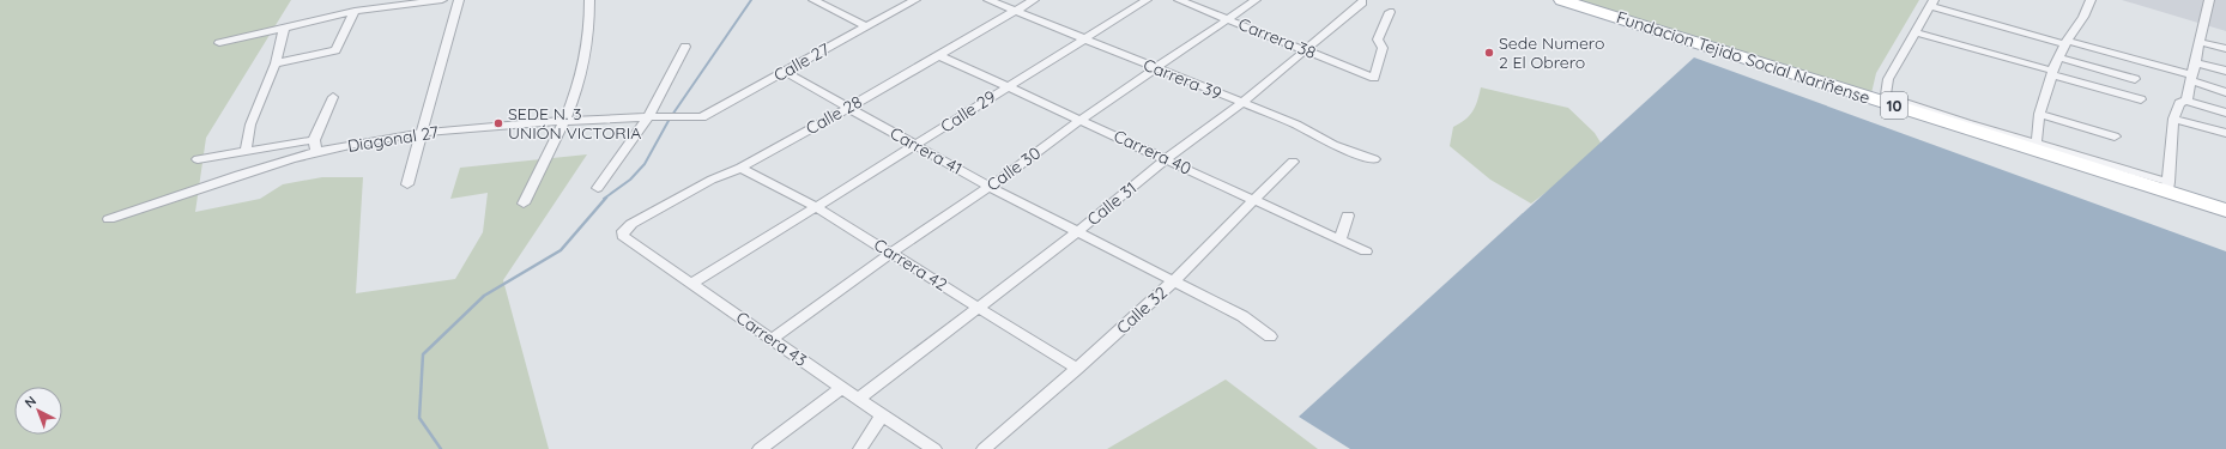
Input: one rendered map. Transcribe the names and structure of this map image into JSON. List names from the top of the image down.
{
  "streets": {
    "main road": ["Fundacion Tejido Social Nariñense", "10"],
    "street": [
      "Carrera 38",
      "Calle 27",
      "Carrera 39",
      "Calle 29",
      "Calle 28",
      "Diagonal 27",
      "Carrera 41",
      "Carrera 40",
      "Calle 30",
      "Calle 31",
      "Carrera 42",
      "Calle 32",
      "Carrera 43"
    ]
  },
  "crossings": [
    ["Carrera 38", "Calle 30"],
    ["Carrera 38", "Calle 31"],
    ["Calle 27", "Diagonal 27"],
    ["Calle 27", "Carrera 41"],
    ["Carrera 39", "Calle 29"],
    ["Carrera 39", "Calle 28"],
    ["Carrera 39", "Calle 30"],
    ["Carrera 39", "Calle 31"],
    ["Calle 29", "Carrera 41"],
    ["Calle 29", "Carrera 40"],
    ["Calle 29", "Carrera 42"],
    ["Calle 29", "Carrera 43"],
    ["Calle 28", "Carrera 41"],
    ["Calle 28", "Carrera 40"],
    ["Calle 28", "Carrera 42"],
    ["Calle 28", "Carrera 43"],
    ["Carrera 41", "Calle 30"],
    ["Carrera 41", "Calle 31"],
    ["Carrera 41", "Calle 32"],
    ["Carrera 40", "Calle 30"],
    ["Carrera 40", "Calle 31"],
    ["Carrera 40", "Calle 32"],
    ["Calle 30", "Carrera 42"],
    ["Calle 30", "Carrera 43"],
    ["Calle 31", "Carrera 42"],
    ["Calle 31", "Carrera 43"],
    ["Carrera 42", "Calle 32"]
  ],
  "places": ["Sede Numero 2 El Obrero", "SEDE N. 3 UNIÓN VICTORIA"],
  "north": "top left"
}
